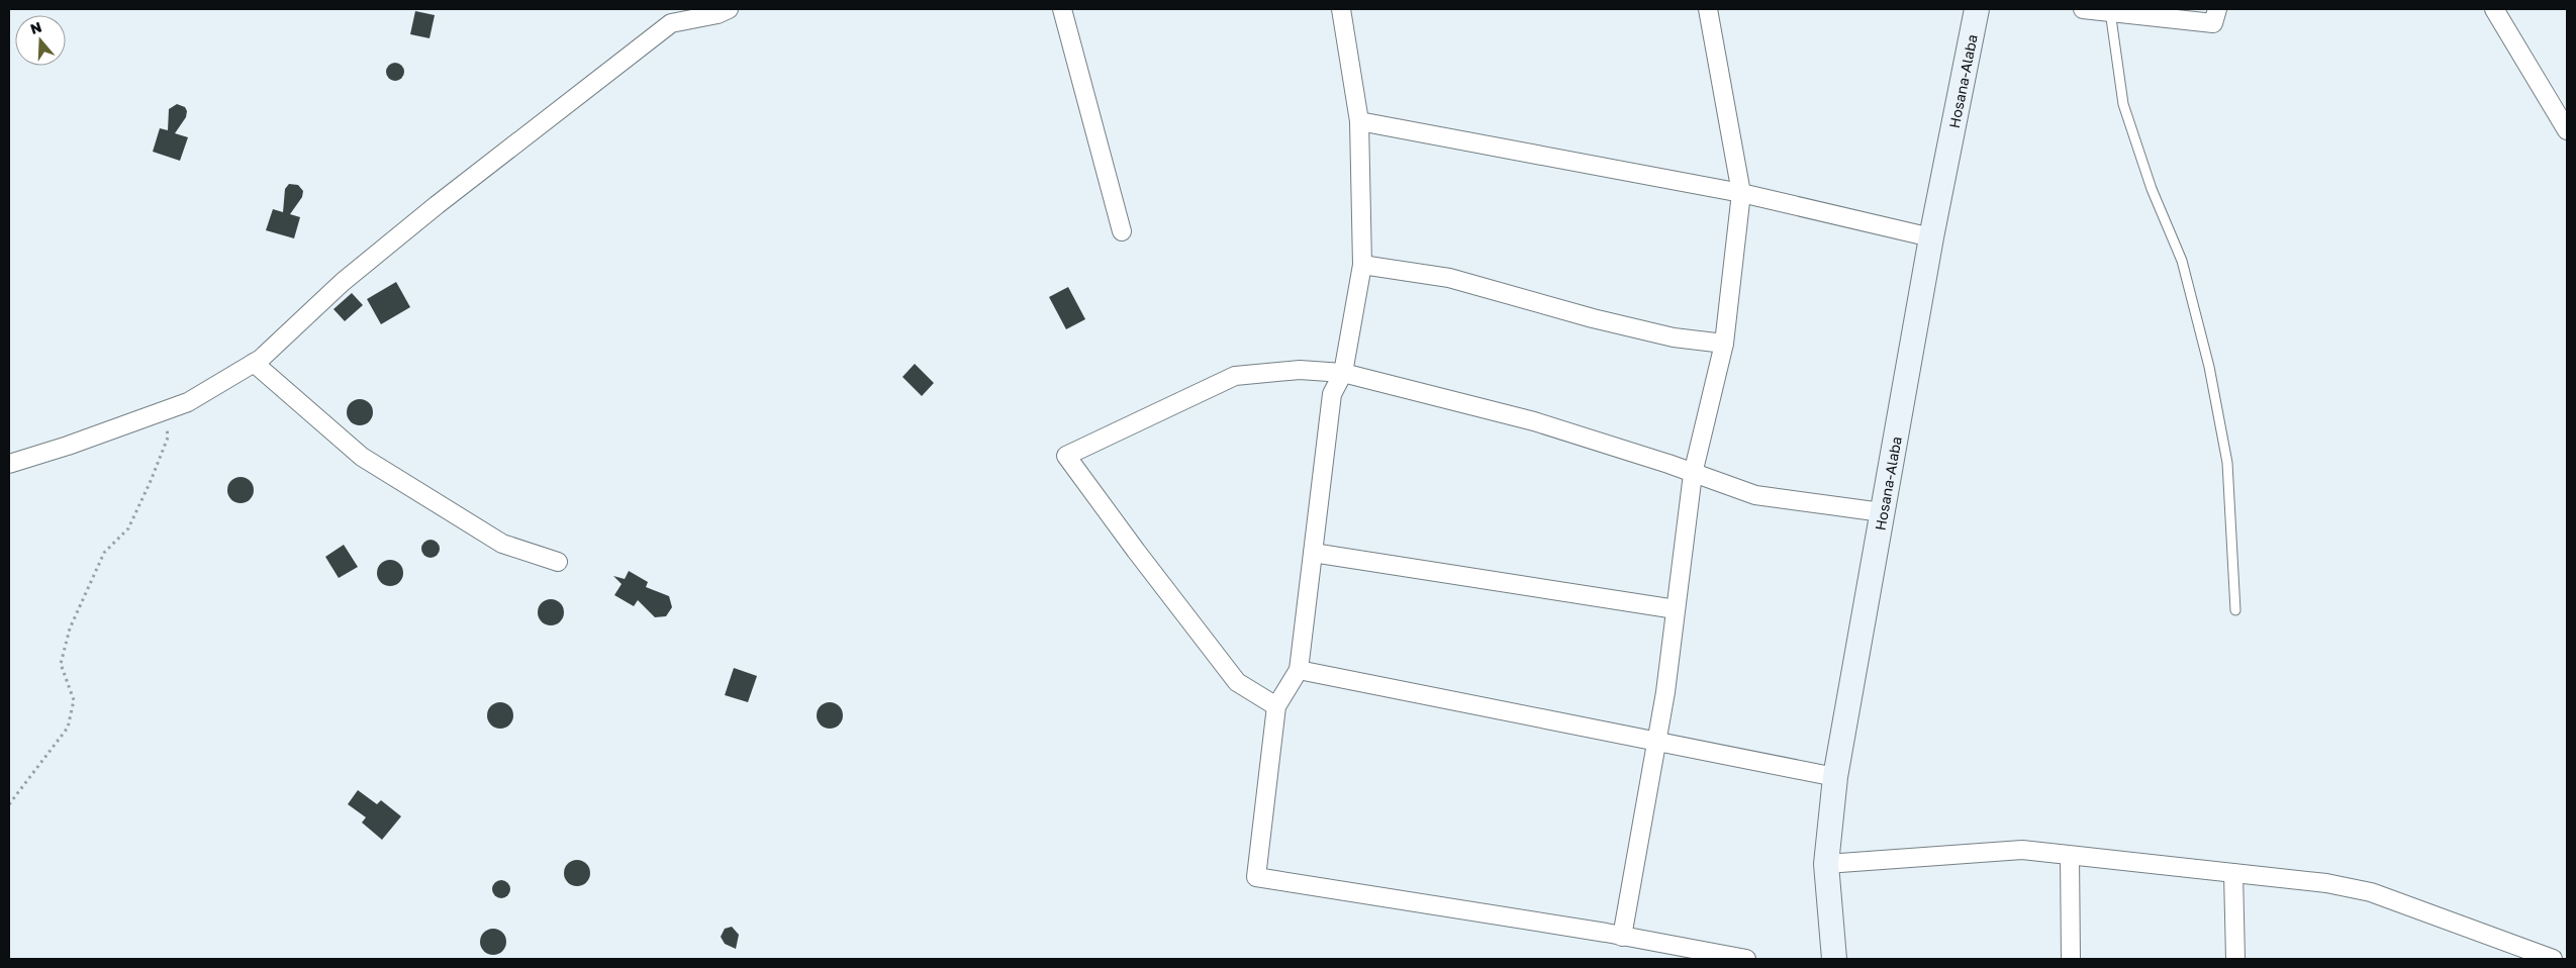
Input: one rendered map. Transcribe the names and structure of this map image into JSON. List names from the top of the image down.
{
  "streets": {
    "main road": ["Hosana-Alaba"]
  },
  "north": "top"
}
